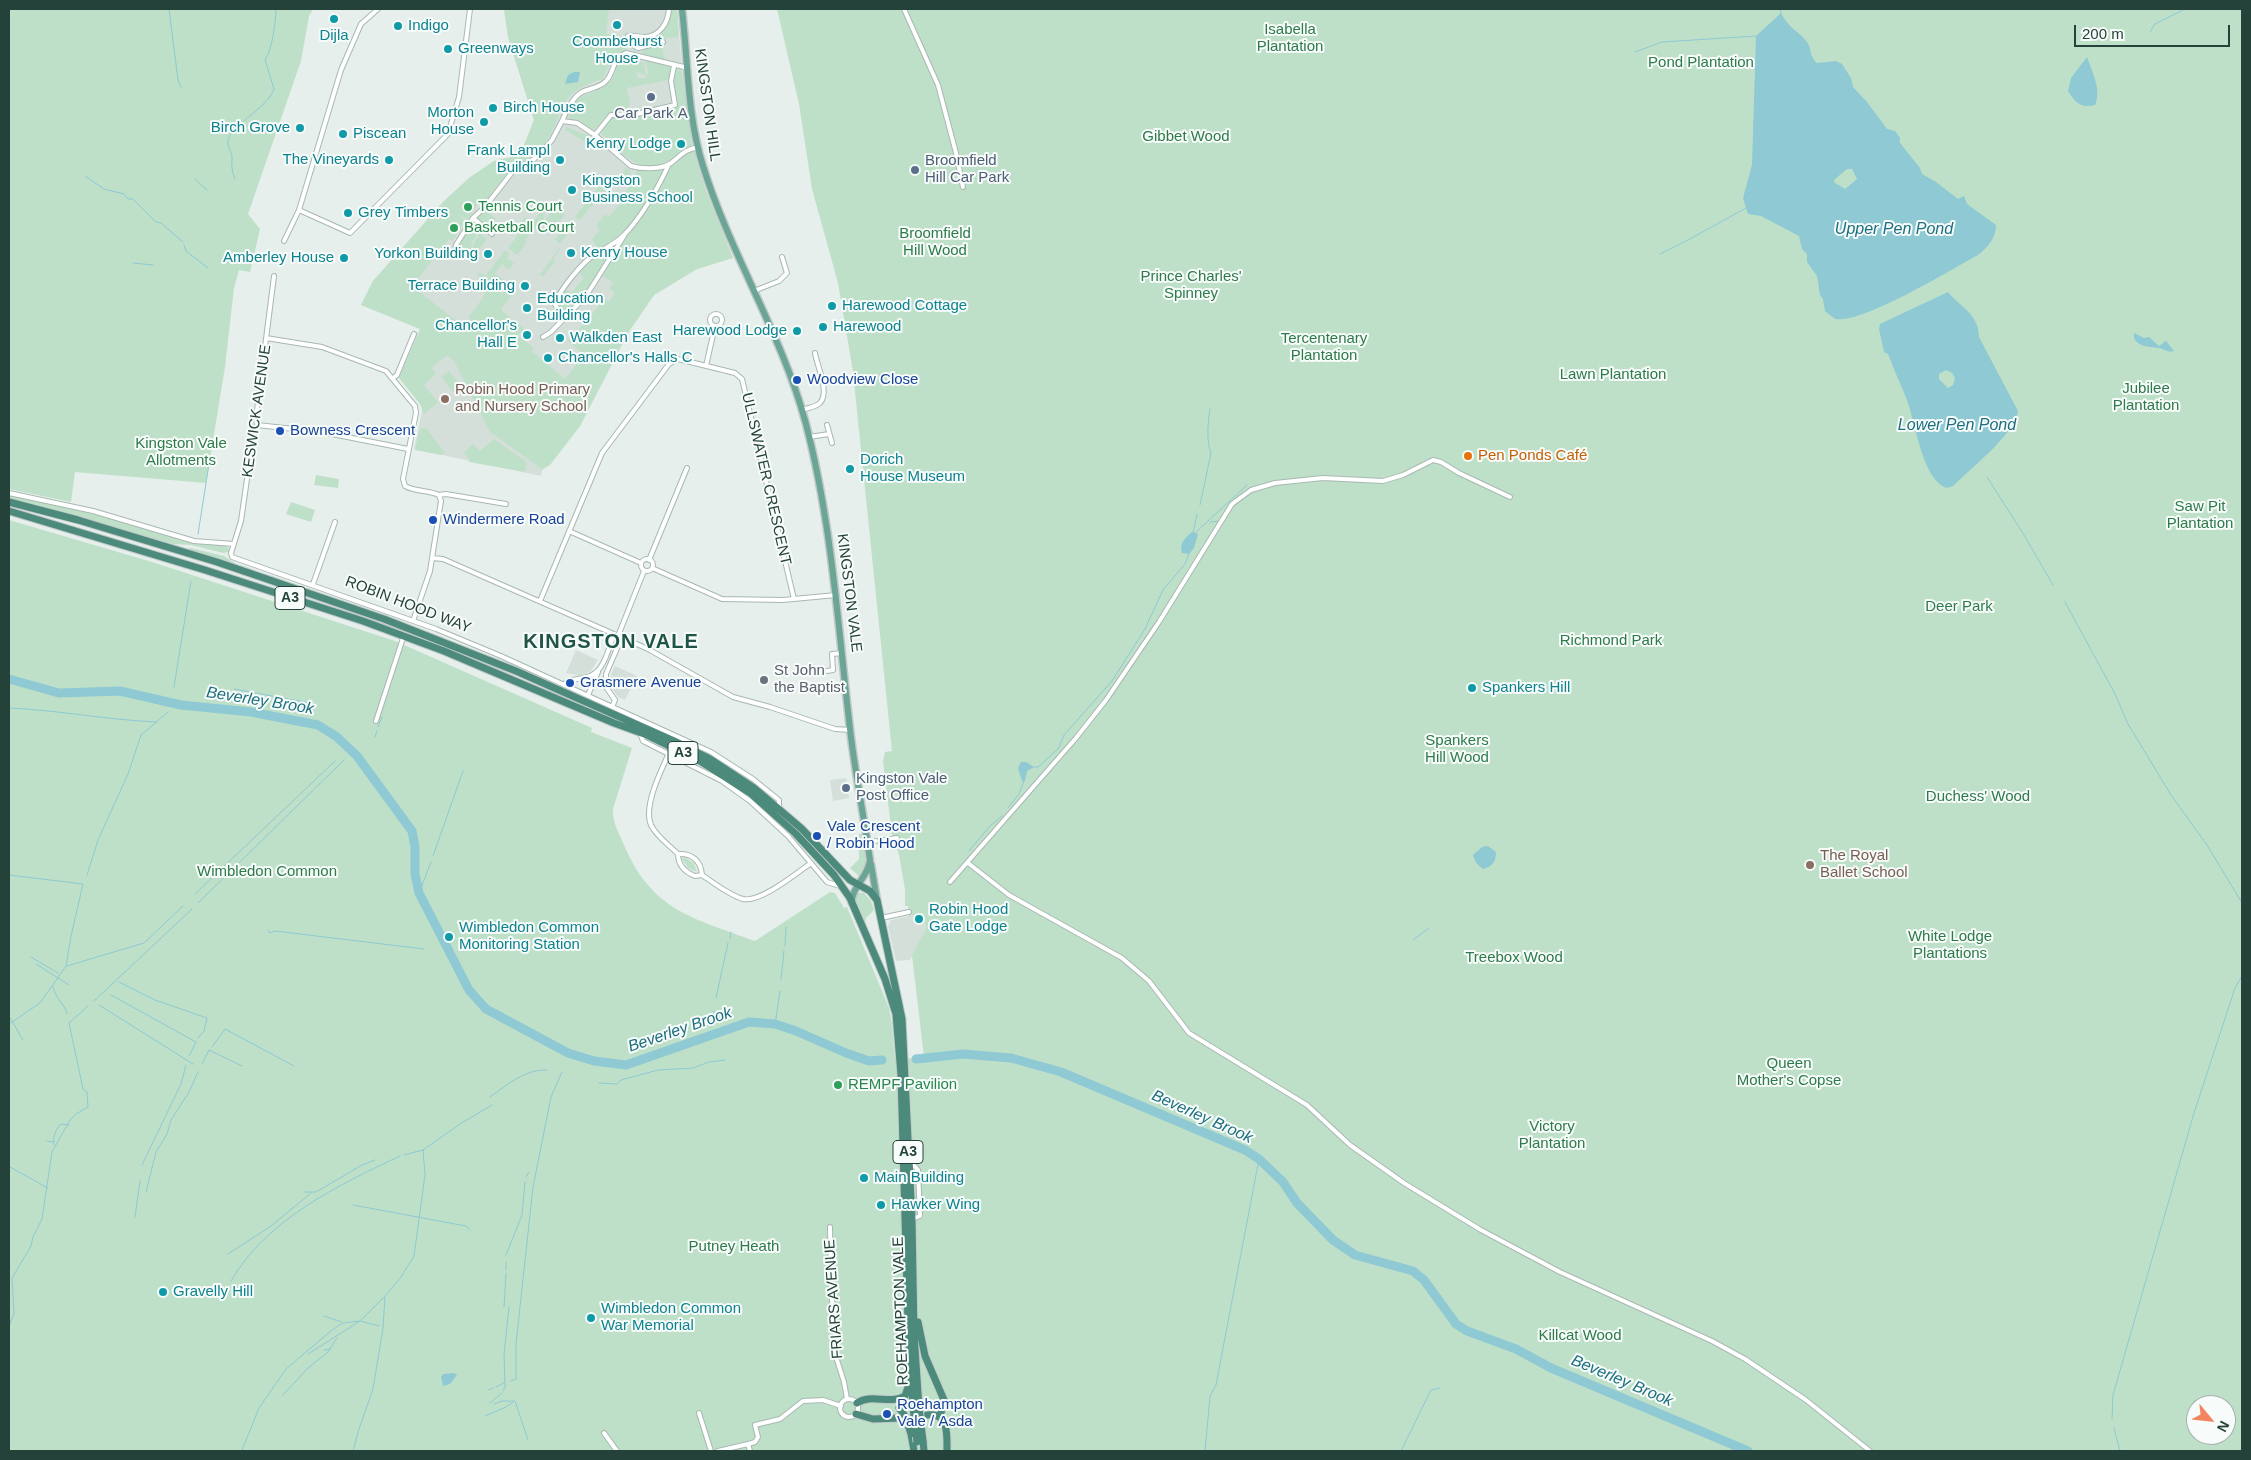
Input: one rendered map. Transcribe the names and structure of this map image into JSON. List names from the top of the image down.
{
  "streets": {
    "highway": ["A3", "ROBIN HOOD WAY", "ROEHAMPTON VALE"],
    "main road": ["KINGSTON HILL", "KINGSTON VALE"],
    "street": ["KESWICK AVENUE", "ULLSWATER CRESCENT", "FRIARS AVENUE"]
  },
  "crossings": [
    ["KINGSTON HILL", "KINGSTON VALE"],
    ["KESWICK AVENUE", "ROBIN HOOD WAY"],
    ["KINGSTON VALE", "A3"],
    ["A3", "ROBIN HOOD WAY"],
    ["A3", "ROEHAMPTON VALE"]
  ],
  "districts": ["KINGSTON VALE"],
  "water": ["Upper Pen Pond", "Lower Pen Pond", "Beverley Brook"],
  "parks": [
    "Isabella Plantation",
    "Pond Plantation",
    "Gibbet Wood",
    "Broomfield Hill Wood",
    "Prince Charles' Spinney",
    "Tercentenary Plantation",
    "Lawn Plantation",
    "Jubilee Plantation",
    "Kingston Vale Allotments",
    "Saw Pit Plantation",
    "Deer Park",
    "Richmond Park",
    "Spankers Hill Wood",
    "Duchess' Wood",
    "Wimbledon Common",
    "White Lodge Plantations",
    "Treebox Wood",
    "Queen Mother's Copse",
    "Victory Plantation",
    "Putney Heath",
    "Killcat Wood"
  ],
  "places": [
    "Dijla",
    "Coombehurst House",
    "Indigo",
    "Greenways",
    "Car Park A",
    "Birch House",
    "Morton House",
    "Birch Grove",
    "Piscean",
    "Kenry Lodge",
    "The Vineyards",
    "Frank Lampl Building",
    "Broomfield Hill Car Park",
    "Kingston Business School",
    "Tennis Court",
    "Grey Timbers",
    "Basketball Court",
    "Kenry House",
    "Yorkon Building",
    "Amberley House",
    "Terrace Building",
    "Harewood Cottage",
    "Education Building",
    "Harewood",
    "Harewood Lodge",
    "Chancellor's Hall E",
    "Walkden East",
    "Chancellor's Halls C",
    "Woodview Close",
    "Robin Hood Primary and Nursery School",
    "Bowness Crescent",
    "Pen Ponds Café",
    "Dorich House Museum",
    "Windermere Road",
    "St John the Baptist",
    "Grasmere Avenue",
    "Spankers Hill",
    "Kingston Vale Post Office",
    "Vale Crescent / Robin Hood",
    "The Royal Ballet School",
    "Robin Hood Gate Lodge",
    "Wimbledon Common Monitoring Station",
    "REMPF Pavilion",
    "Main Building",
    "Hawker Wing",
    "Gravelly Hill",
    "Wimbledon Common War Memorial",
    "Roehampton Vale / Asda"
  ],
  "scale_bar": "200 m",
  "north": "bottom right"
}
